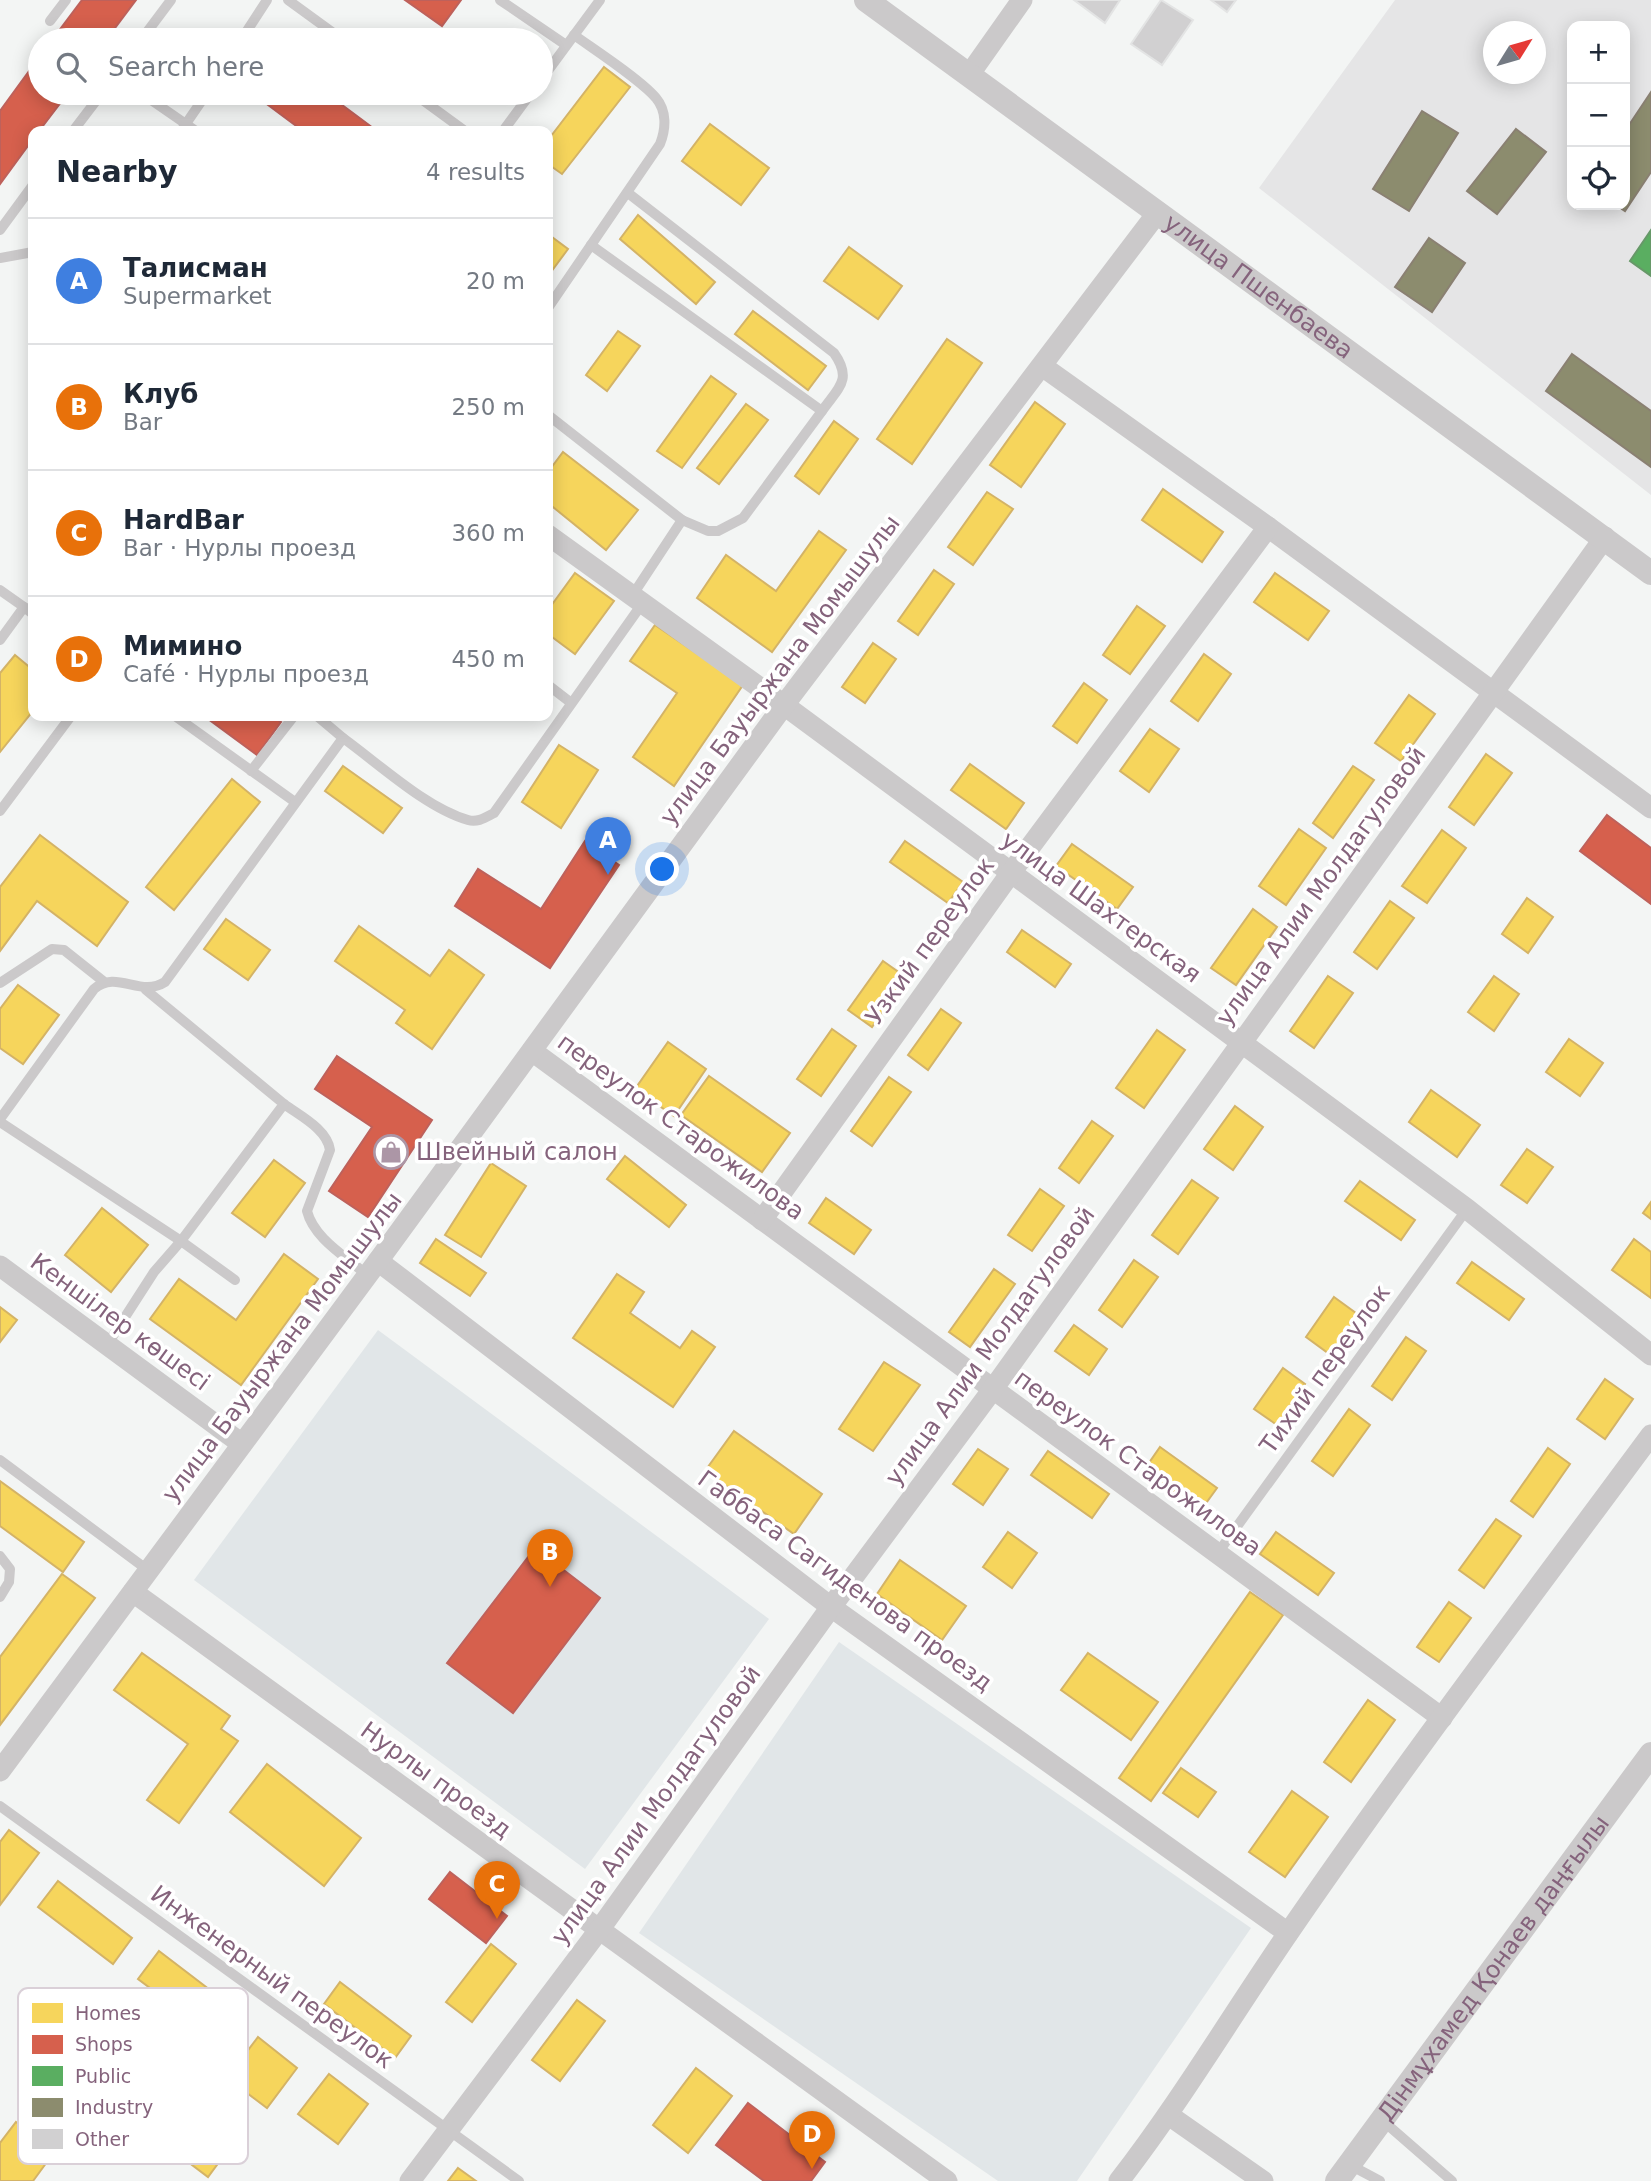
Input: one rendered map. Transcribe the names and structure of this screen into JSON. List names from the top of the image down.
{
  "streets": {
    "street": [
      "улица Пшенбаева",
      "улица Бауыржана Момышулы",
      "улица Алии Молдагуловой",
      "улица Шахтерская",
      "Узкий переулок",
      "переулок Старожилова",
      "Кеншілер көшесі",
      "Габбаса Сагиденова проезд",
      "Нурлы проезд",
      "Дінмұхамед Қонаев даңғылы"
    ],
    "lane": ["Тихий переулок", "Инженерный переулок"]
  },
  "crossings": [
    ["улица Пшенбаева", "улица Бауыржана Момышулы"],
    ["улица Пшенбаева", "улица Алии Молдагуловой"],
    ["улица Бауыржана Момышулы", "улица Шахтерская"],
    ["улица Бауыржана Момышулы", "переулок Старожилова"],
    ["улица Бауыржана Момышулы", "Кеншілер көшесі"],
    ["улица Бауыржана Момышулы", "Габбаса Сагиденова проезд"],
    ["улица Бауыржана Момышулы", "Нурлы проезд"],
    ["улица Алии Молдагуловой", "улица Шахтерская"],
    ["улица Алии Молдагуловой", "переулок Старожилова"],
    ["улица Алии Молдагуловой", "Габбаса Сагиденова проезд"],
    ["улица Алии Молдагуловой", "Нурлы проезд"],
    ["улица Алии Молдагуловой", "Инженерный переулок"],
    ["улица Шахтерская", "Узкий переулок"],
    ["улица Шахтерская", "Тихий переулок"],
    ["Узкий переулок", "переулок Старожилова"],
    ["переулок Старожилова", "Тихий переулок"]
  ],
  "places": {
    "shop": ["Швейный салон"]
  },
  "legend": [
    "Homes",
    "Shops",
    "Public",
    "Industry",
    "Other"
  ],
  "north": "top right",
  "page": {
    "map_buttons": ["+", "−"],
    "search": "Search here",
    "heading": ["Nearby", "4 results"],
    "list": [
      {
        "mark": "A",
        "name": "Талисман",
        "note": "Supermarket",
        "value": "20 m"
      },
      {
        "mark": "B",
        "name": "Клуб",
        "note": "Bar",
        "value": "250 m"
      },
      {
        "mark": "C",
        "name": "HardBar",
        "note": "Bar · Нурлы проезд",
        "value": "360 m"
      },
      {
        "mark": "D",
        "name": "Мимино",
        "note": "Café · Нурлы проезд",
        "value": "450 m"
      }
    ],
    "pins": [
      "A",
      "B",
      "C",
      "D"
    ]
  }
}
